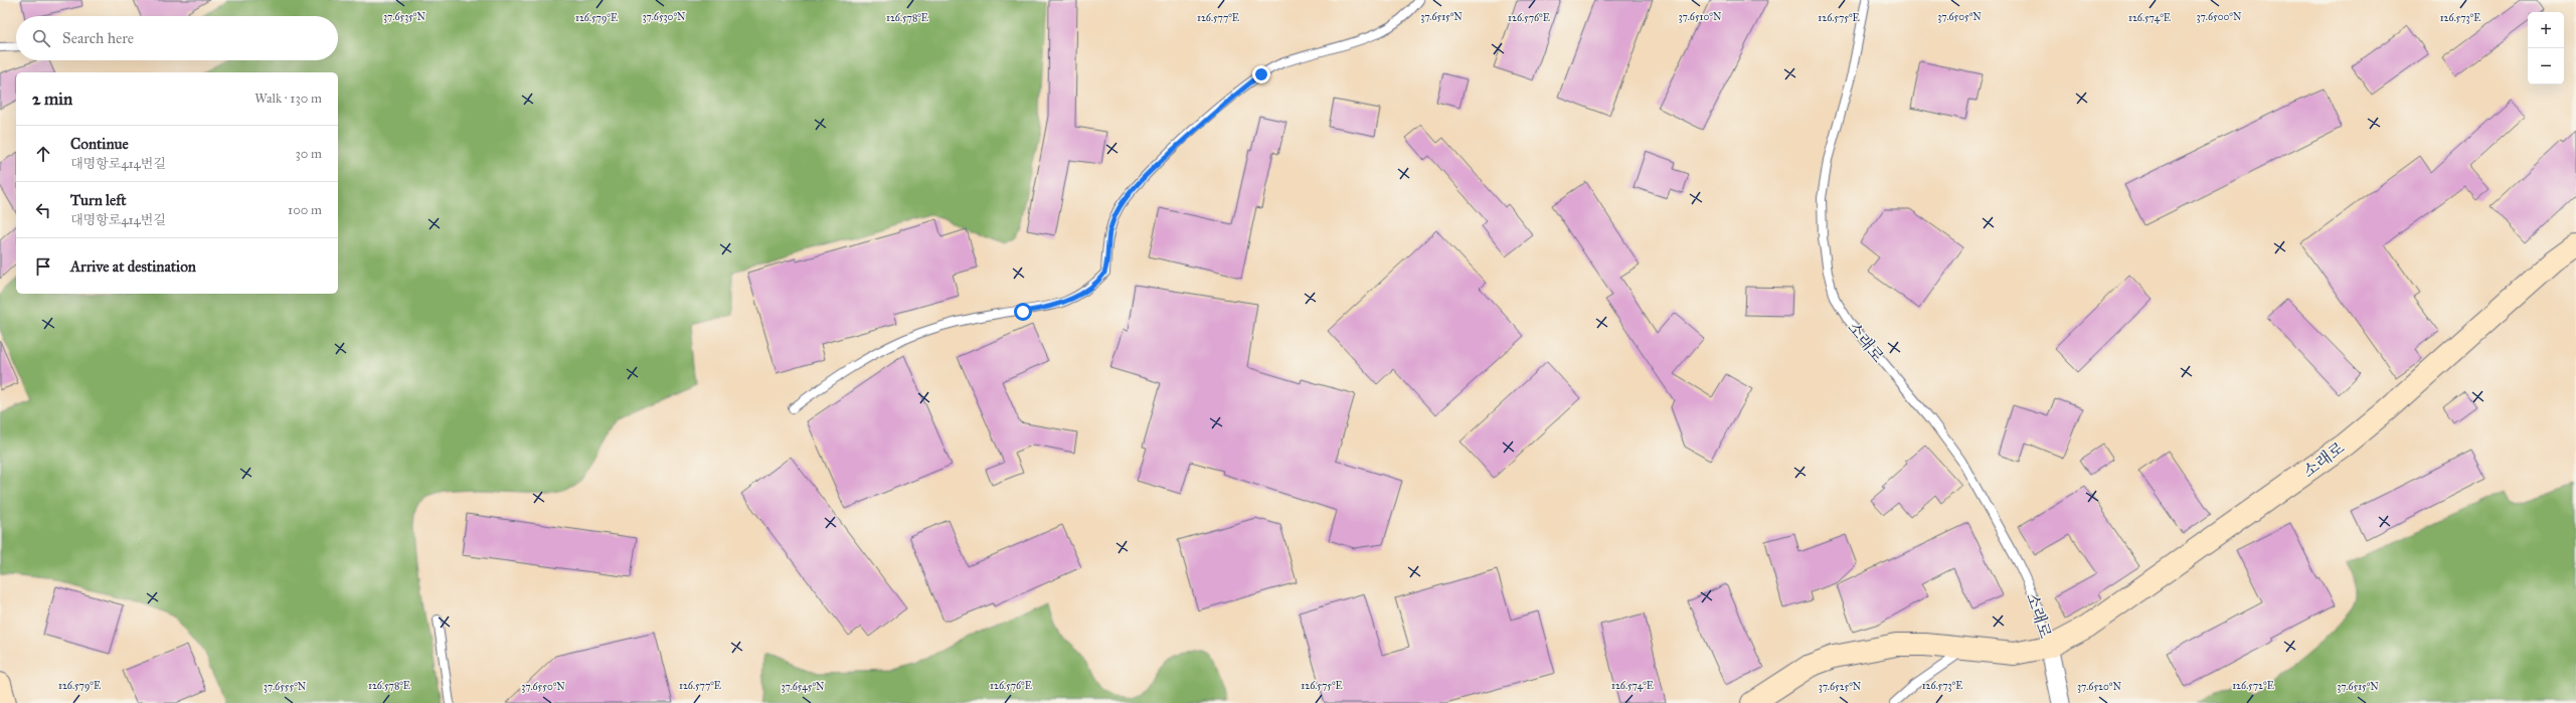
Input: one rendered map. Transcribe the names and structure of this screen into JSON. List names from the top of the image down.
{
  "streets": {
    "street": ["소래로"]
  },
  "page": {
    "map_buttons": ["+", "−"],
    "search": "Search here",
    "heading": ["2 min", "Walk · 130 m"],
    "list": [
      ["Continue", "대명항로414번길", "30 m"],
      ["Turn left", "대명항로414번길", "100 m"],
      "Arrive at destination"
    ]
  },
  "coordinates": [
    "37.6500°N",
    "37.6535°N",
    "37.6530°N",
    "37.6515°N",
    "37.6510°N",
    "37.6505°N",
    "126.579°E",
    "126.578°E",
    "126.577°E",
    "126.576°E",
    "126.575°E",
    "126.574°E",
    "126.573°E",
    "126.572°E",
    "37.6555°N",
    "37.6550°N",
    "37.6545°N",
    "37.6525°N",
    "37.6520°N"
  ]
}
